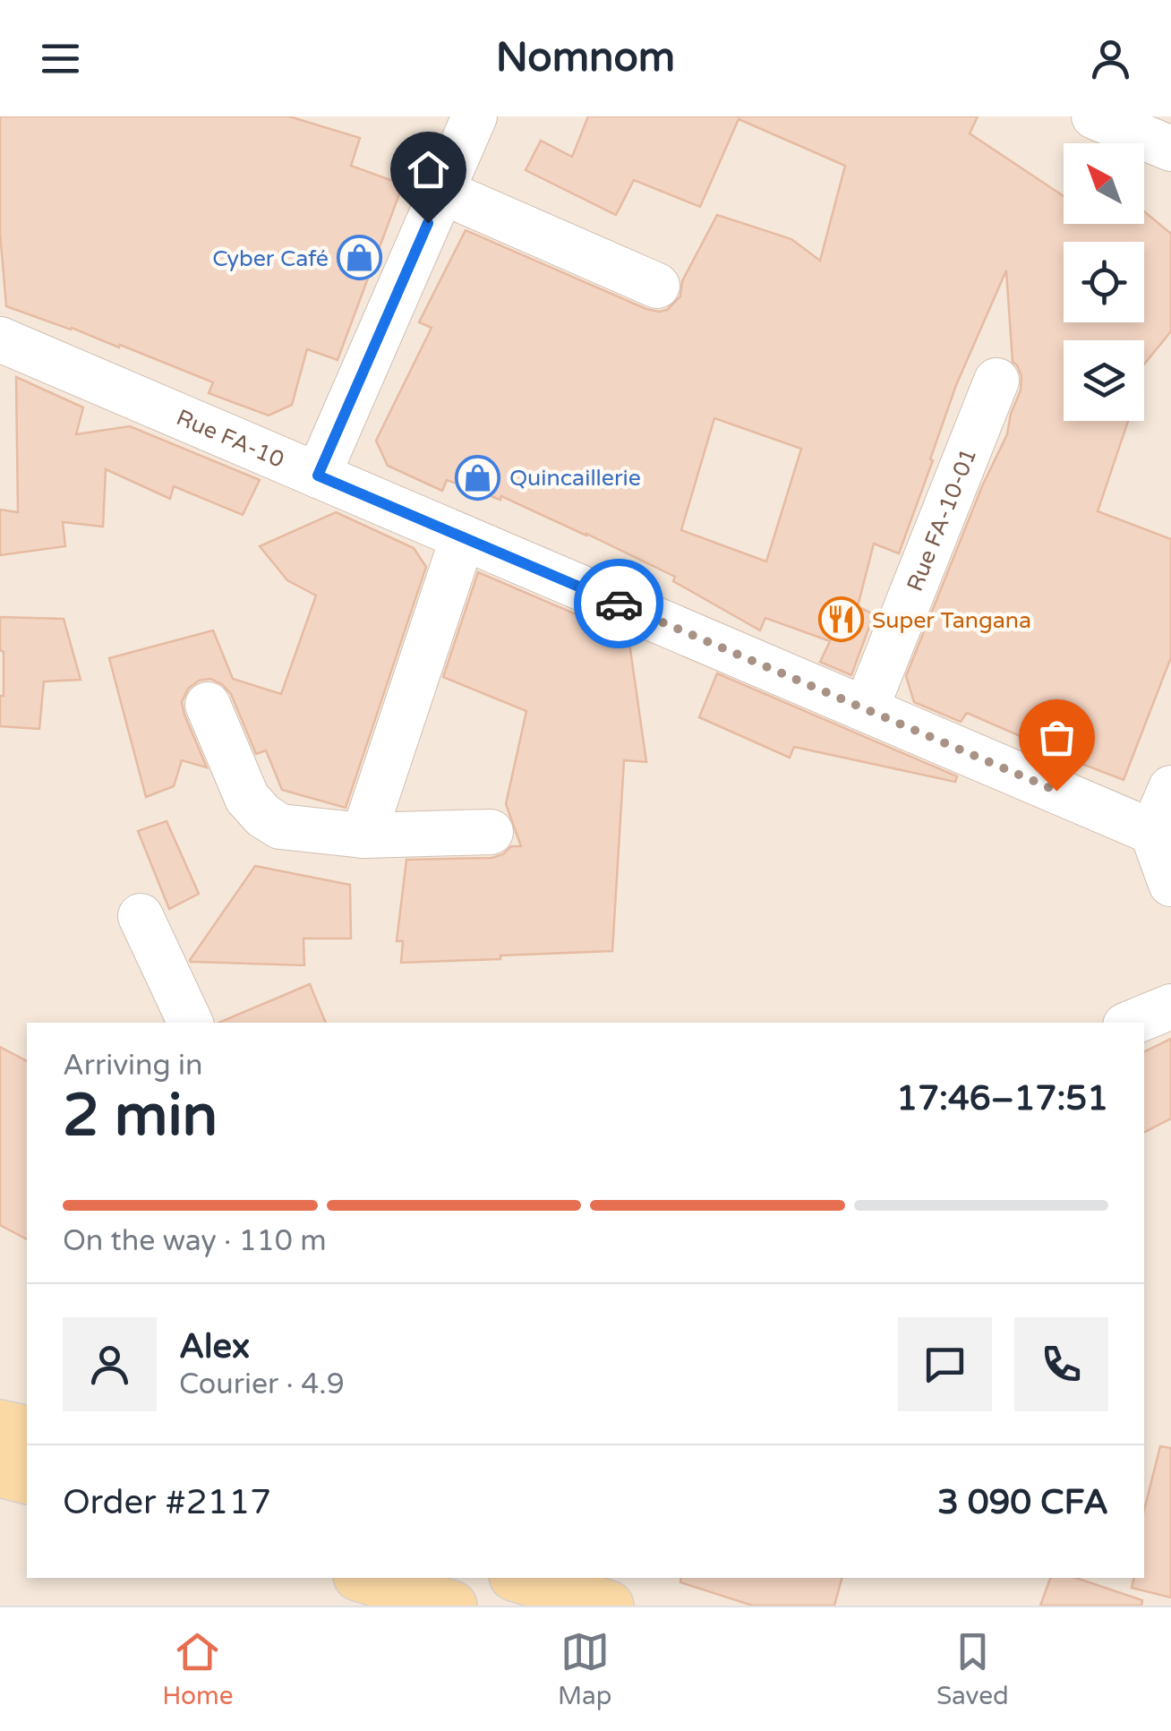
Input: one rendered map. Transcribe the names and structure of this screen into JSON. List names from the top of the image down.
{
  "streets": {
    "street": ["Rue FA-10", "Rue FA-10-01"]
  },
  "crossings": [
    ["Rue FA-10", "Rue FA-10-01"]
  ],
  "places": {
    "shop": ["Cyber Café", "Quincaillerie"],
    "restaurant": ["Super Tangana"]
  },
  "north": "top left",
  "page": {
    "header": "Nomnom",
    "heading": ["2 min", "Arriving in", "17:46–17:51"],
    "panel": [
      "Alex",
      "Courier · 4.9",
      "Order #2117",
      "3 090 CFA"
    ],
    "bar": "On the way · 110 m",
    "tabs": ["Home", "Map", "Saved"]
  }
}
